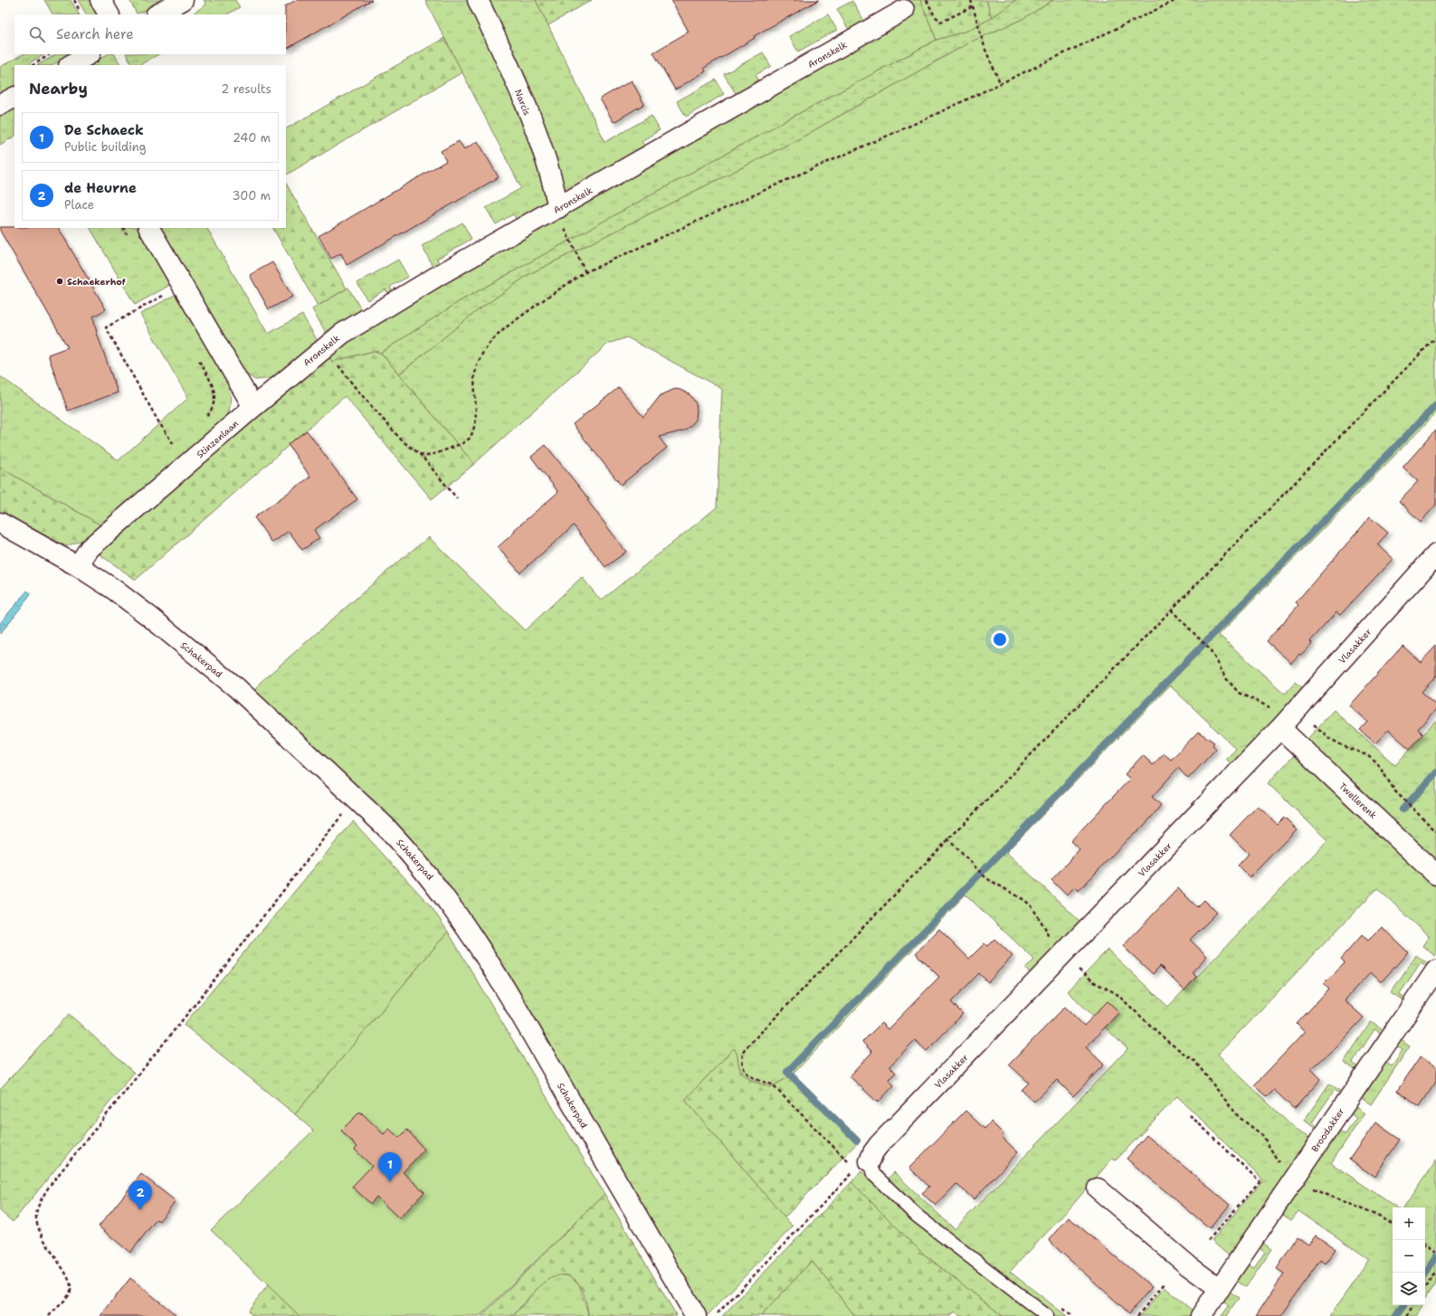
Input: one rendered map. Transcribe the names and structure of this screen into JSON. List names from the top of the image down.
{
  "streets": {
    "street": [
      "Aronskelk",
      "Narcis",
      "Stinzenlaan",
      "Vlasakker",
      "Schakerpad",
      "Twellerenk",
      "Broodakker"
    ]
  },
  "crossings": [
    ["Aronskelk", "Narcis"],
    ["Aronskelk", "Stinzenlaan"],
    ["Stinzenlaan", "Schakerpad"],
    ["Vlasakker", "Twellerenk"]
  ],
  "places": ["Schaekerhof"],
  "page": {
    "search": "Search here",
    "heading": ["Nearby", "2 results"],
    "list": [
      {
        "mark": "1",
        "name": "De Schaeck",
        "note": "Public building",
        "value": "240 m"
      },
      {
        "mark": "2",
        "name": "de Heurne",
        "note": "Place",
        "value": "300 m"
      }
    ],
    "pins": ["1", "2"],
    "map_buttons": ["+", "−"]
  }
}
